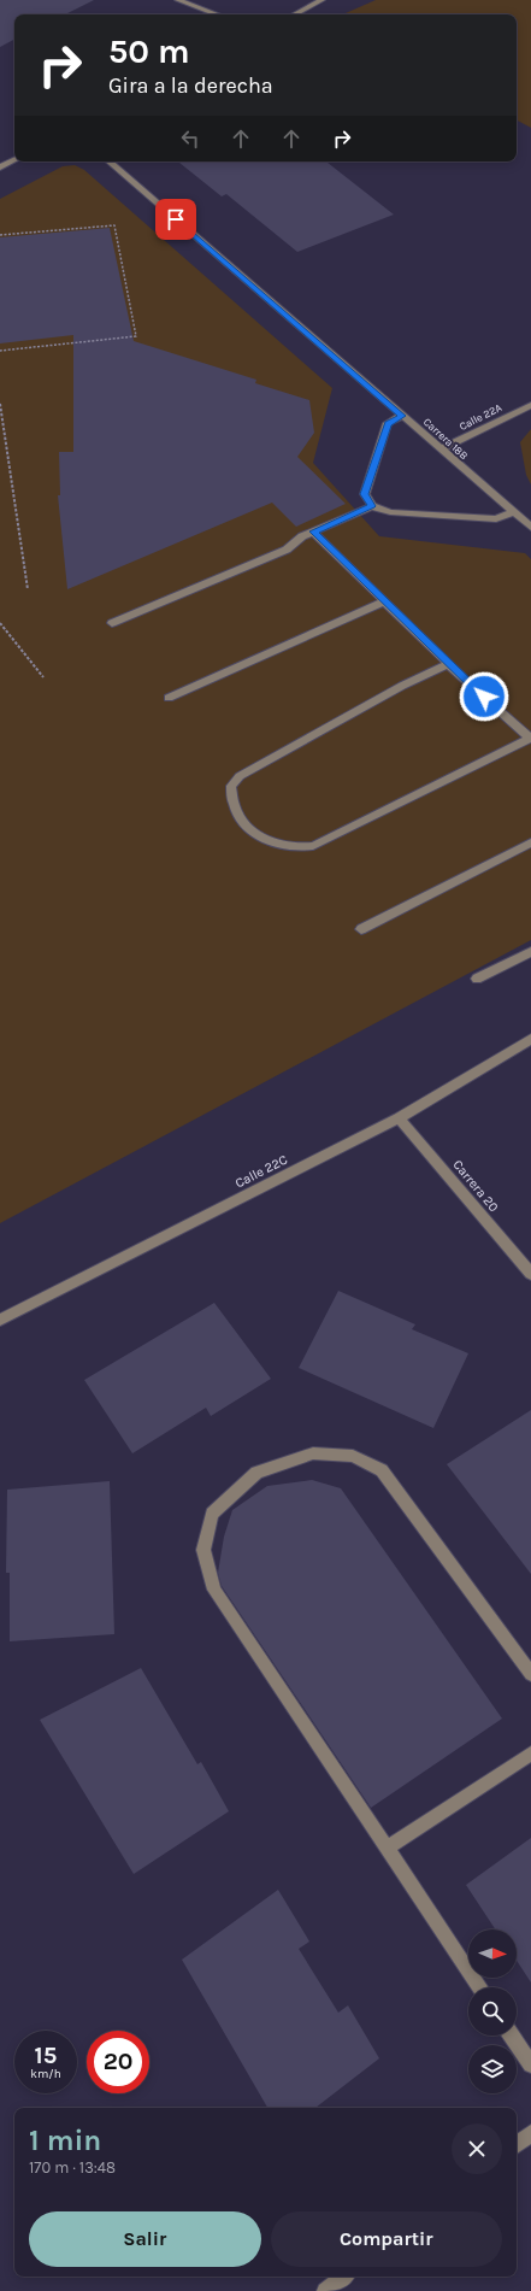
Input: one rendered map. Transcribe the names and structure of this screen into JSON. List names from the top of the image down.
{
  "streets": {
    "street": [
      "Calle 22A",
      "Carrera 18B",
      "Calle 22C",
      "Carrera 20"
    ]
  },
  "crossings": [
    ["Calle 22A", "Carrera 18B"],
    ["Calle 22C", "Carrera 20"]
  ],
  "north": "right",
  "page": {
    "turn": ["50 m", "Gira a la derecha"],
    "speed": "15 km/h",
    "limit": "20",
    "heading": ["1 min", "170 m · 13:48"],
    "buttons": ["Salir", "Compartir"]
  }
}
